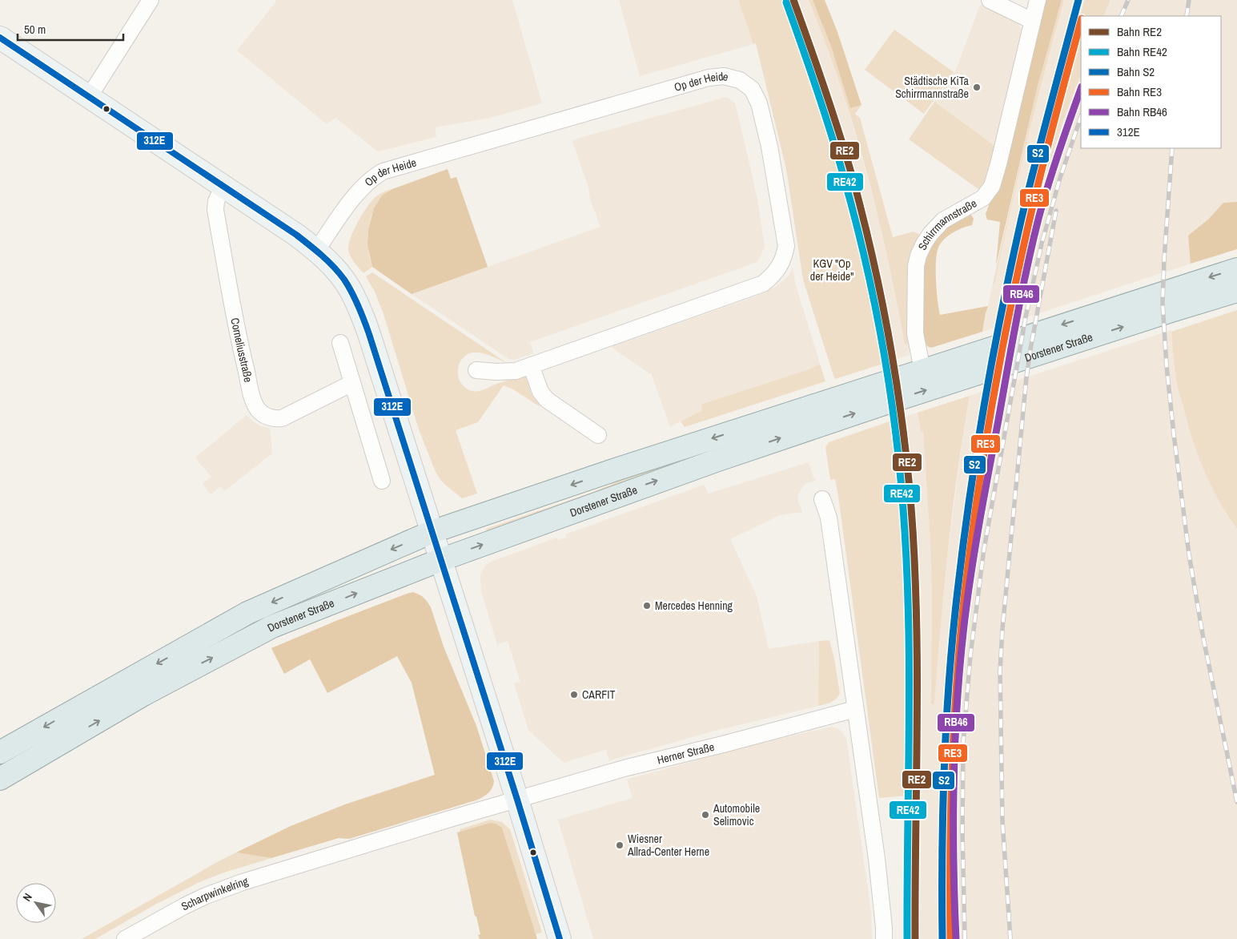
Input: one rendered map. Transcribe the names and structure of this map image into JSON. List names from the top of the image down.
{
  "streets": {
    "main road": ["Dorstener Straße"],
    "street": [
      "Op der Heide",
      "Schirrmannstraße",
      "Corneliusstraße",
      "Herner Straße",
      "Scharpwinkelring"
    ]
  },
  "crossings": [
    ["Schirrmannstraße", "Dorstener Straße"],
    ["Herner Straße", "Scharpwinkelring"]
  ],
  "parks": ["KGV \"Op der Heide\""],
  "places": [
    "Städtische KiTa Schirrmannstraße",
    "Mercedes Henning",
    "CARFIT",
    "Automobile Selimovic",
    "Wiesner Allrad-Center Herne"
  ],
  "lines": [
    "rail line RE2",
    "rail line S2",
    "rail line RE42",
    "rail line RE3",
    "transit line 312E",
    "rail line RB46"
  ],
  "legend": [
    "Bahn RE2",
    "Bahn RE42",
    "Bahn S2",
    "Bahn RE3",
    "Bahn RB46",
    "312E"
  ],
  "scale_bar": "50 m",
  "north": "top left"
}
